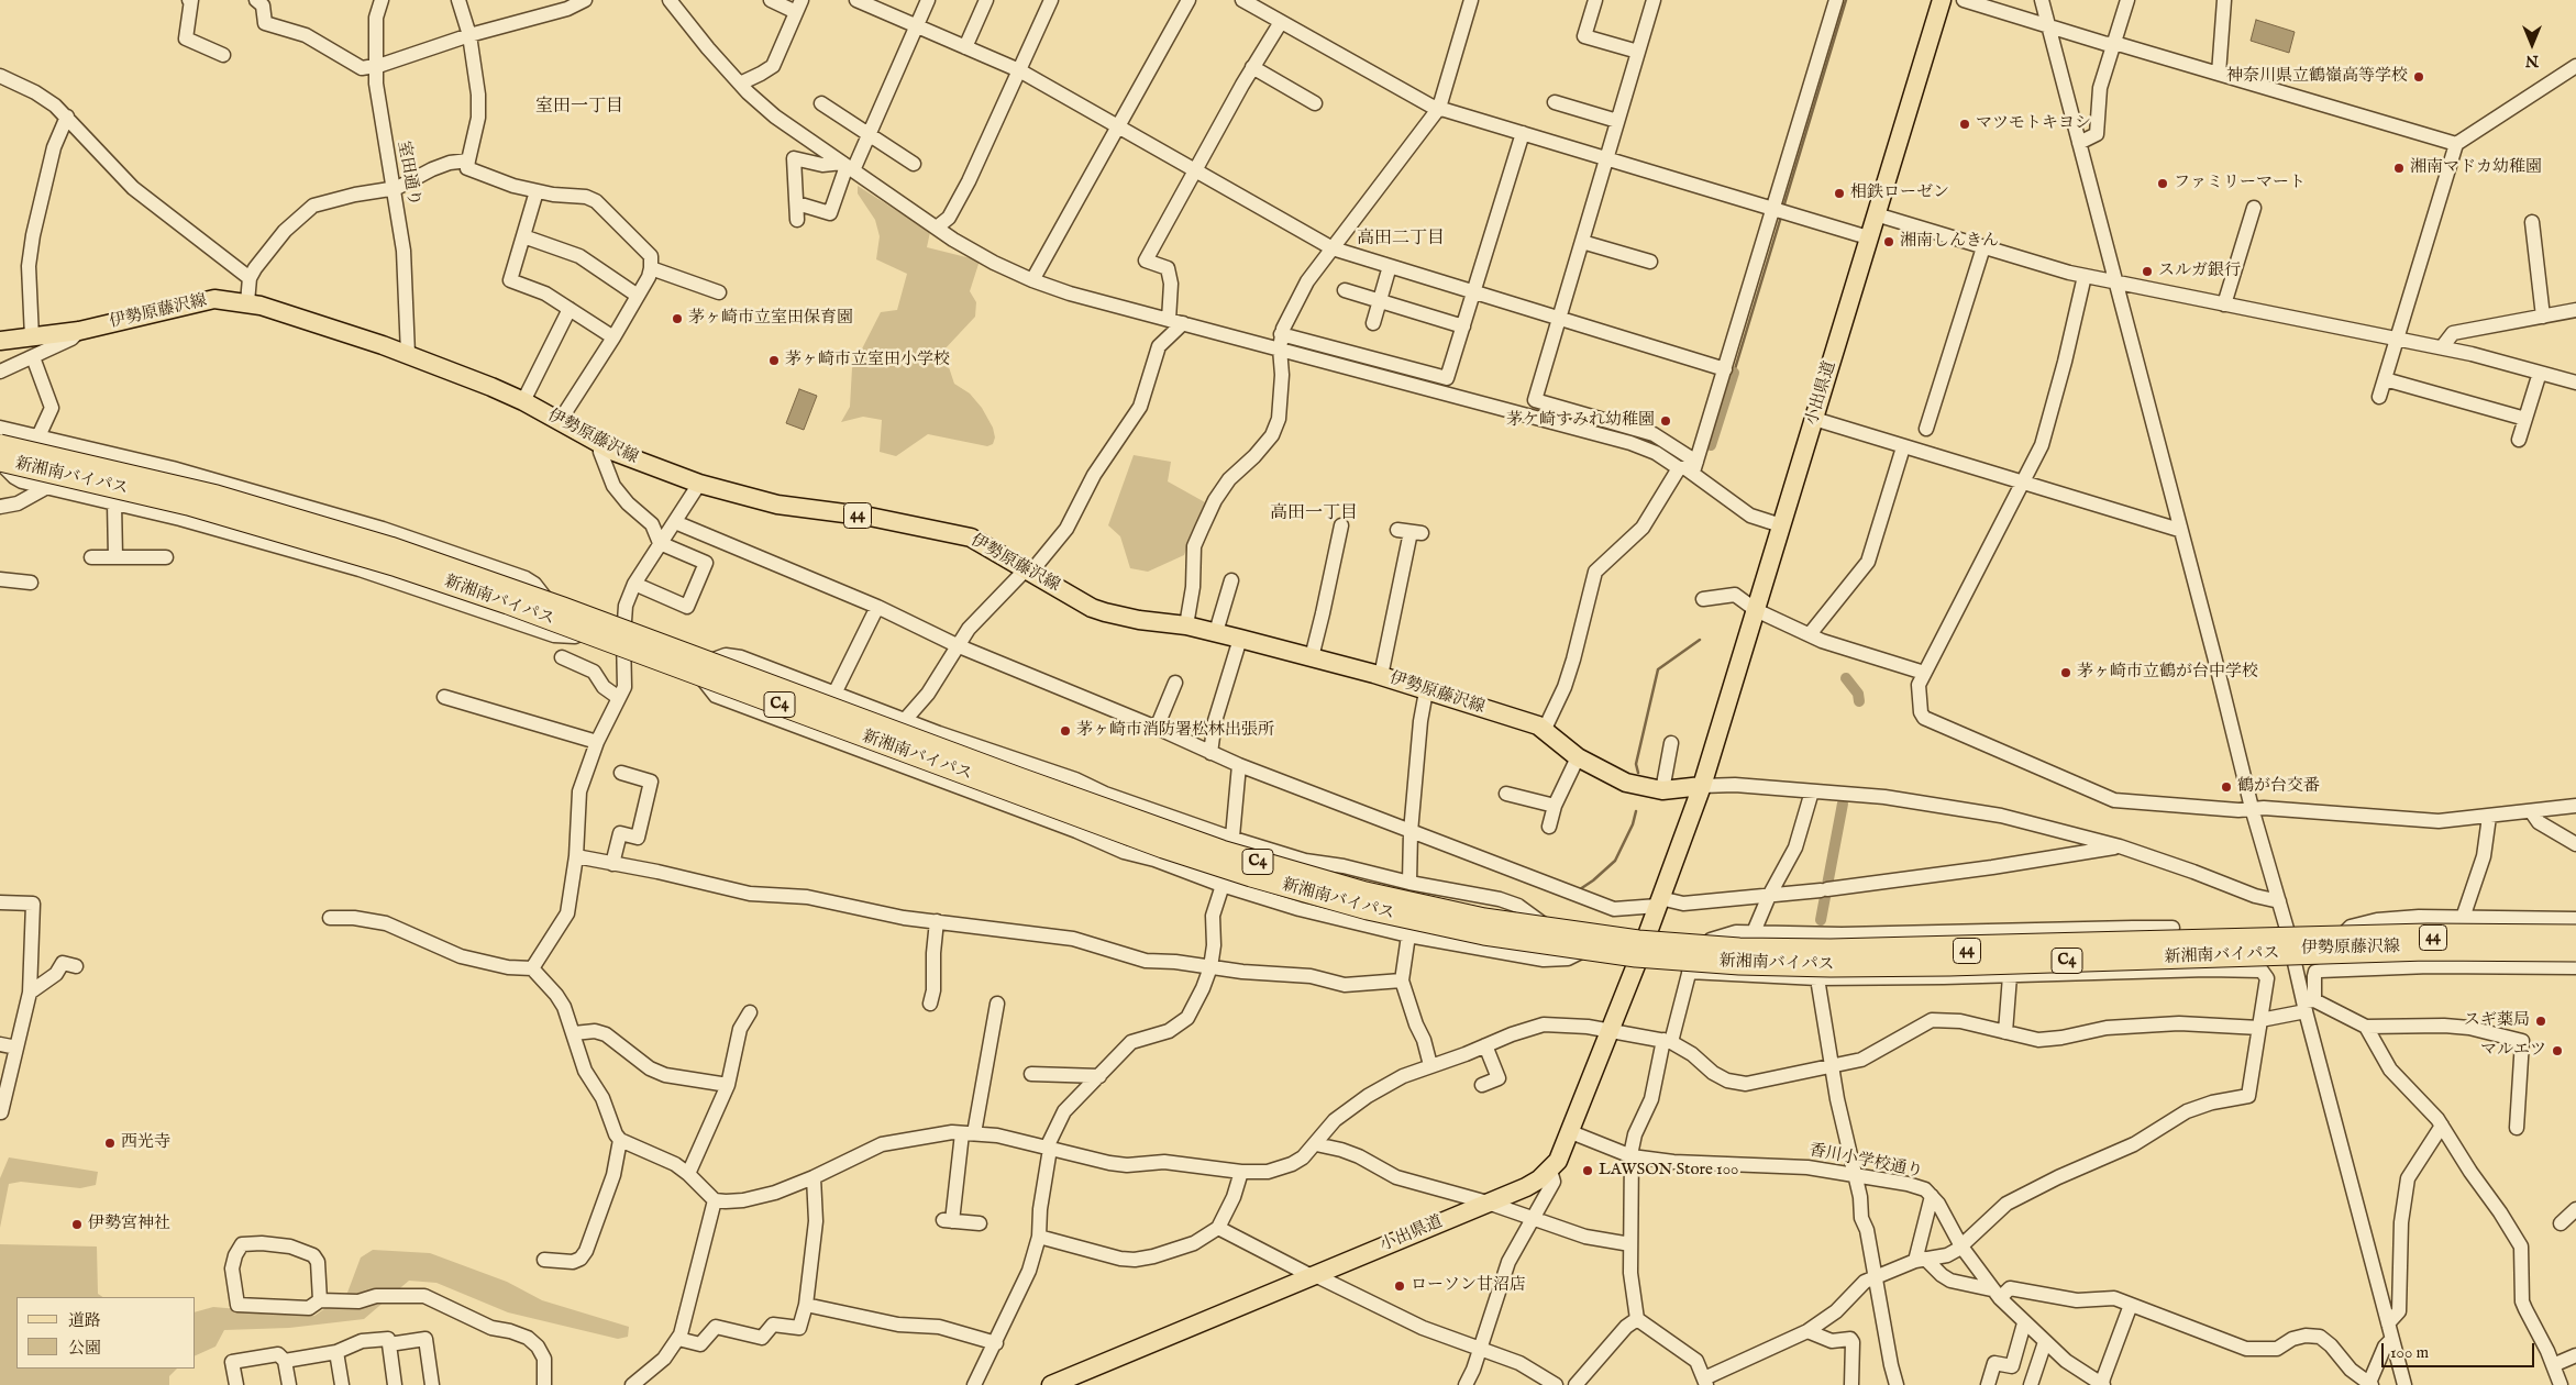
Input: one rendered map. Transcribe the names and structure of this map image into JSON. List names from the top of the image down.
{
  "streets": {
    "highway": ["新湘南バイパス", "C4"],
    "main road": ["伊勢原藤沢線", "小出県道", "44"],
    "street": ["室田通り", "香川小学校通り"]
  },
  "crossings": [
    ["室田通り", "伊勢原藤沢線"],
    ["伊勢原藤沢線", "小出県道"],
    ["伊勢原藤沢線", "新湘南バイパス"],
    ["小出県道", "香川小学校通り"]
  ],
  "districts": ["室田一丁目", "高田二丁目", "高田一丁目"],
  "places": [
    "神奈川県立鶴嶺高等学校",
    "マツモトキヨシ",
    "湘南マドカ幼稚園",
    "ファミリーマート",
    "相鉄ローゼン",
    "湘南しんきん",
    "スルガ銀行",
    "茅ヶ崎市立室田保育園",
    "茅ヶ崎市立室田小学校",
    "茅ケ崎すみれ幼稚園",
    "茅ヶ崎市立鶴が台中学校",
    "茅ヶ崎市消防署松林出張所",
    "鶴が台交番",
    "スギ薬局",
    "マルエツ",
    "西光寺",
    "LAWSON Store 100",
    "伊勢宮神社",
    "ローソン甘沼店"
  ],
  "legend": ["道路", "公園"],
  "scale_bar": "100 m",
  "north": "bottom"
}
